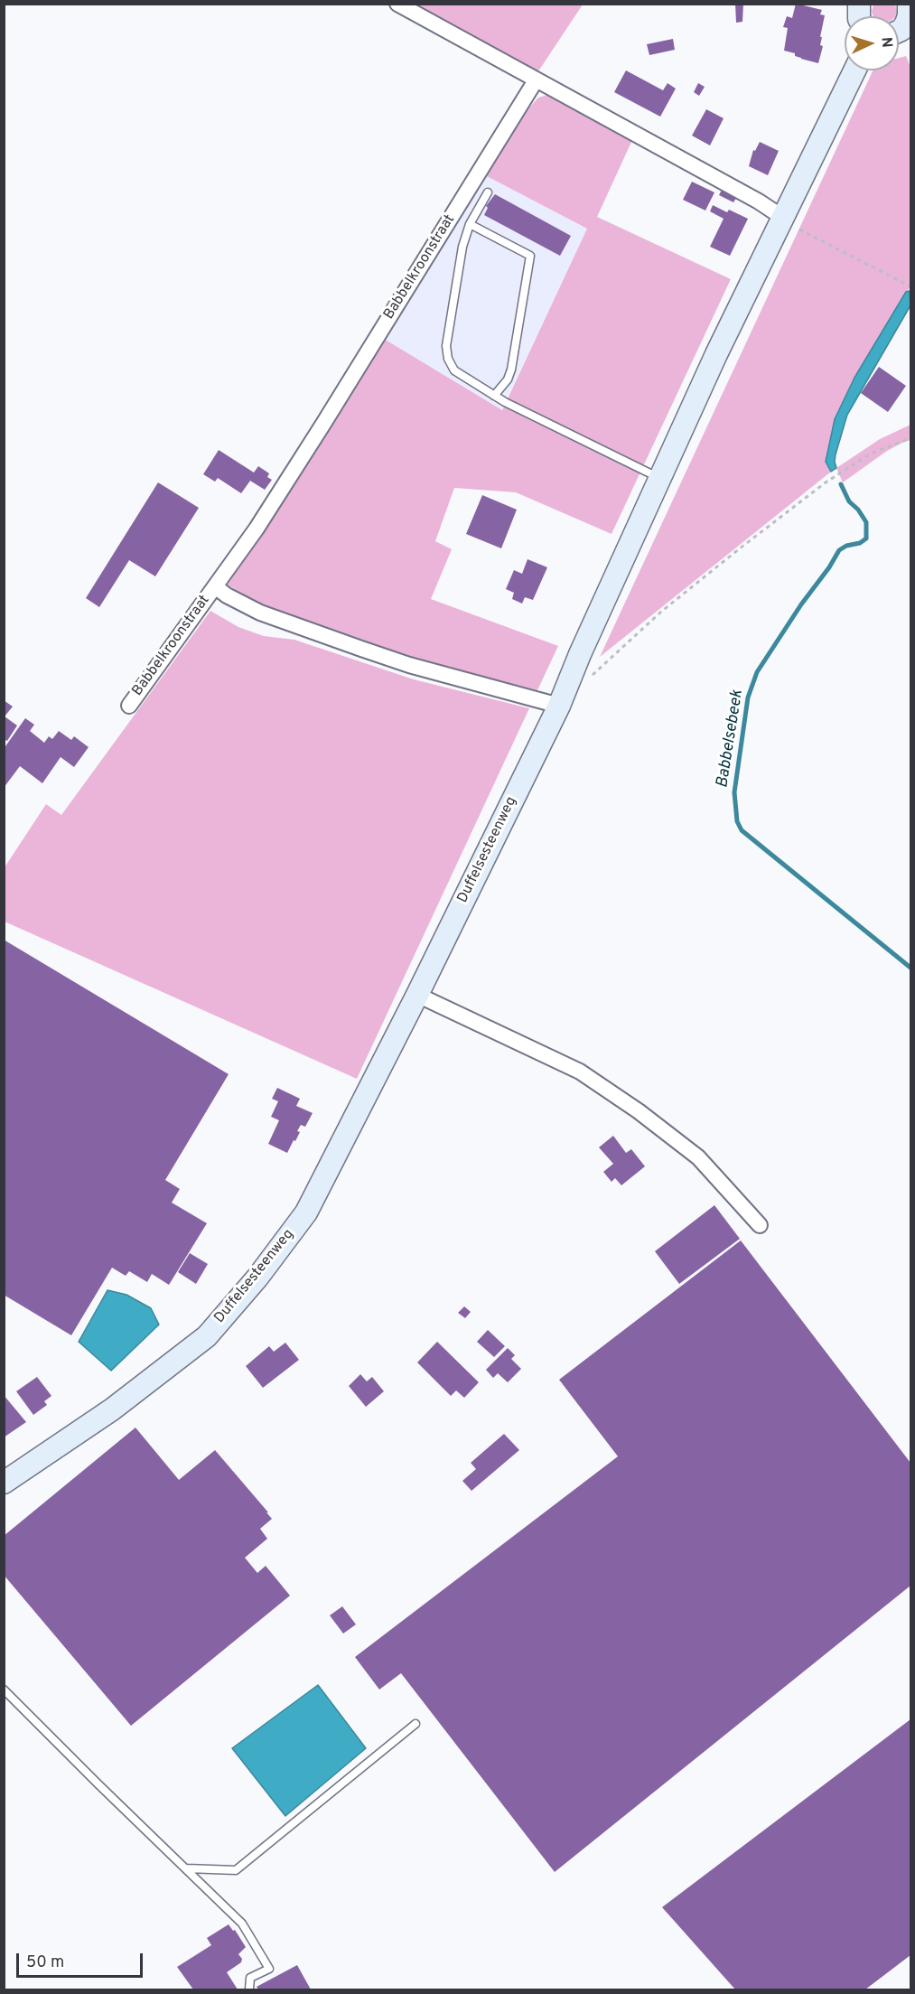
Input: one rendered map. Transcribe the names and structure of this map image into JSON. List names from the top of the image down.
{
  "streets": {
    "street": ["Babbelkroonstraat", "Duffelsesteenweg"]
  },
  "crossings": [
    ["Babbelkroonstraat", "Duffelsesteenweg"]
  ],
  "water": ["Babbelsebeek"],
  "scale_bar": "50 m",
  "north": "right"
}
